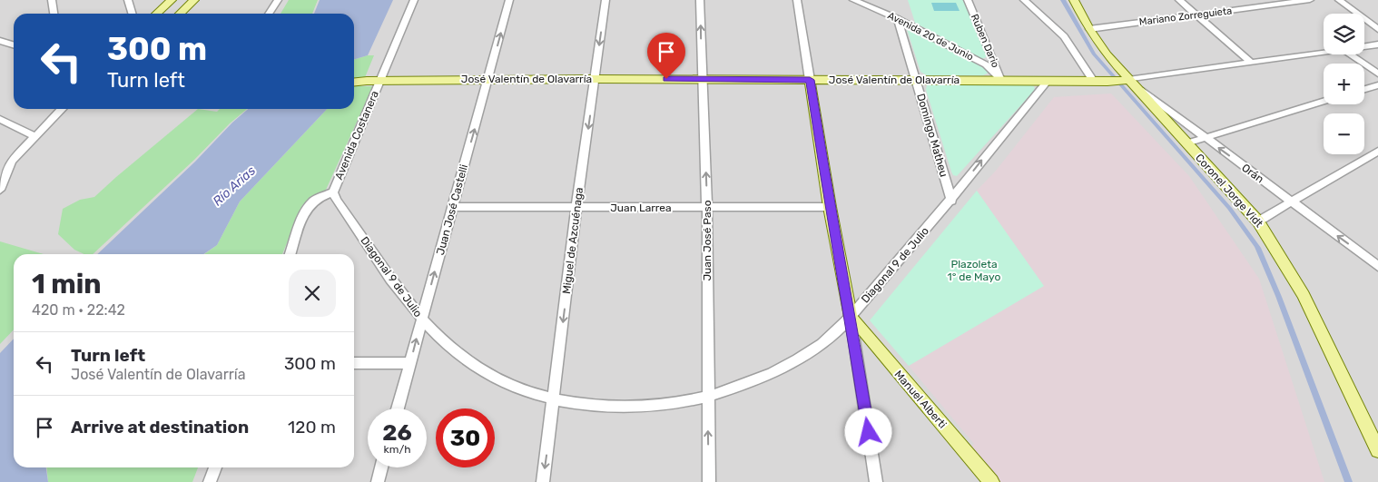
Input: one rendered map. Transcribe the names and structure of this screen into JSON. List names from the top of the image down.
{
  "streets": {
    "main road": ["José Valentín de Olavarría", "Coronel Jorge Vidt", "Manuel Alberti"],
    "street": [
      "Mariano Zorreguieta",
      "Avenida 20 de Junio",
      "Ruben Dario",
      "Avenida Costanera",
      "Domingo Matheu",
      "Orán",
      "Juan Larrea",
      "Juan José Castelli",
      "Miguel de Azcuénaga",
      "Juan José Paso",
      "Diagonal 9 de Julio"
    ]
  },
  "crossings": [
    ["Mariano Zorreguieta", "Coronel Jorge Vidt"],
    ["Avenida 20 de Junio", "Ruben Dario"],
    ["Avenida 20 de Junio", "José Valentín de Olavarría"],
    ["Avenida 20 de Junio", "Domingo Matheu"],
    ["Ruben Dario", "José Valentín de Olavarría"],
    ["José Valentín de Olavarría", "Avenida Costanera"],
    ["José Valentín de Olavarría", "Domingo Matheu"],
    ["José Valentín de Olavarría", "Orán"],
    ["José Valentín de Olavarría", "Coronel Jorge Vidt"],
    ["José Valentín de Olavarría", "Juan José Castelli"],
    ["José Valentín de Olavarría", "Miguel de Azcuénaga"],
    ["José Valentín de Olavarría", "Juan José Paso"],
    ["José Valentín de Olavarría", "Diagonal 9 de Julio"],
    ["Avenida Costanera", "Diagonal 9 de Julio"],
    ["Domingo Matheu", "Diagonal 9 de Julio"],
    ["Orán", "Coronel Jorge Vidt"],
    ["Juan Larrea", "Juan José Castelli"],
    ["Juan Larrea", "Miguel de Azcuénaga"],
    ["Juan Larrea", "Juan José Paso"],
    ["Juan José Castelli", "Diagonal 9 de Julio"],
    ["Miguel de Azcuénaga", "Diagonal 9 de Julio"],
    ["Juan José Paso", "Diagonal 9 de Julio"],
    ["Diagonal 9 de Julio", "Manuel Alberti"]
  ],
  "one_way": [
    "Orán",
    "Juan José Castelli",
    "Miguel de Azcuénaga",
    "Juan José Paso"
  ],
  "water": ["Río Arias"],
  "parks": ["Plazoleta 1° de Mayo"],
  "page": {
    "map_buttons": ["+", "−"],
    "turn": ["300 m", "Turn left"],
    "heading": ["1 min", "420 m · 22:42"],
    "list": [
      {
        "name": "Turn left",
        "note": "José Valentín de Olavarría",
        "value": "300 m"
      },
      {
        "name": "Arrive at destination",
        "value": "120 m"
      }
    ],
    "speed": "26 km/h",
    "limit": "30"
  }
}
